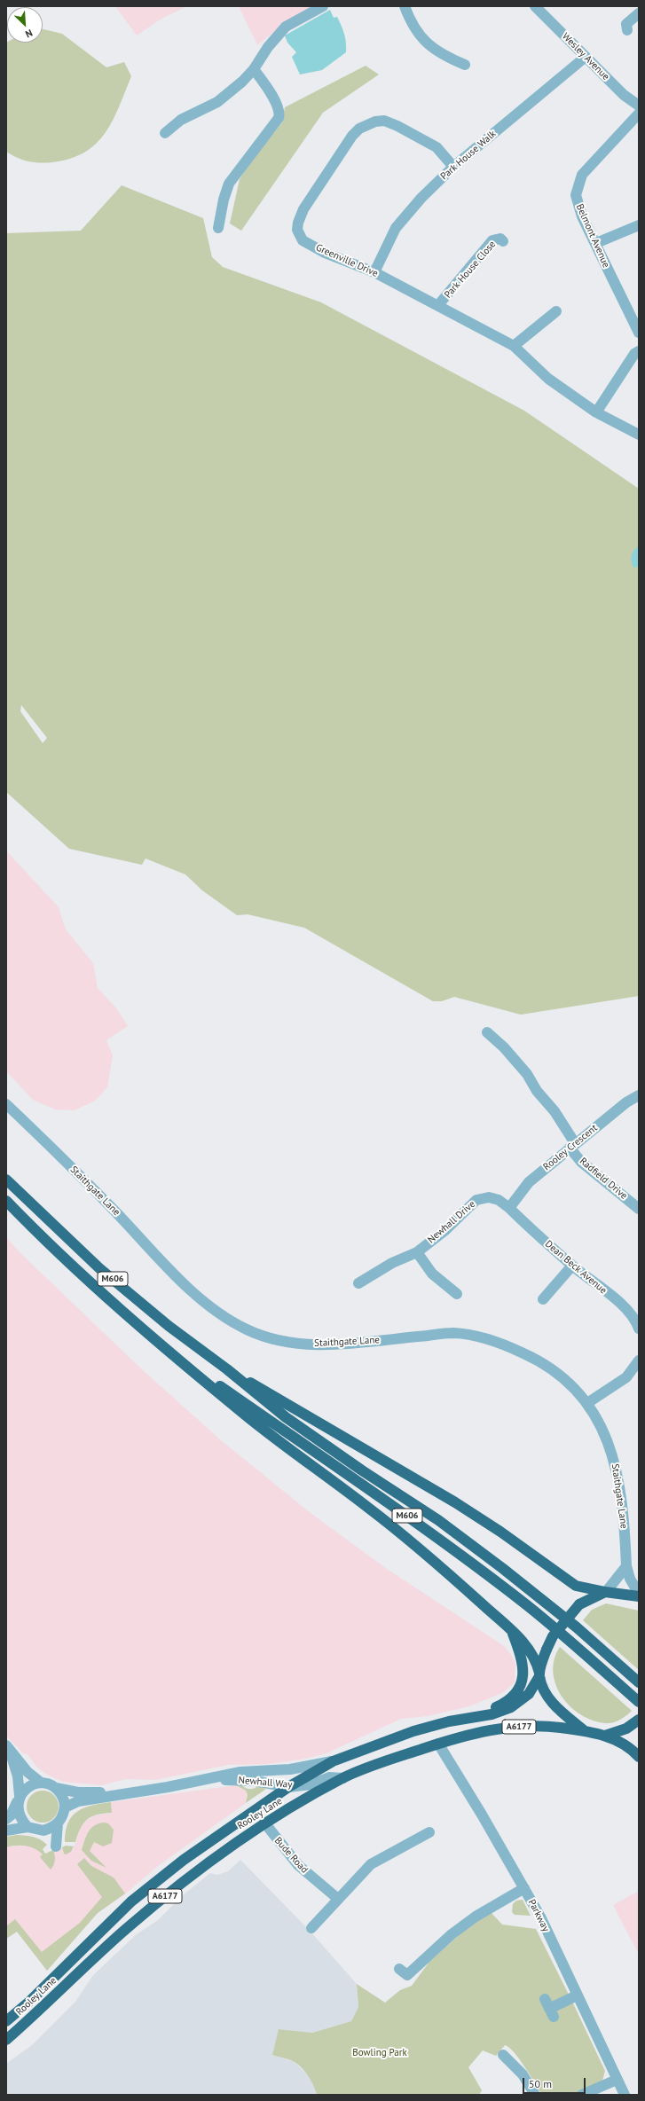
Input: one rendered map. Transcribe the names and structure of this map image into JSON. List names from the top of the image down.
{
  "streets": {
    "highway": ["M606", "A6177", "Rooley Lane"],
    "street": [
      "Wesley Avenue",
      "Park House Walk",
      "Belmont Avenue",
      "Greenville Drive",
      "Park House Close",
      "Rooley Crescent",
      "Radfield Drive",
      "Staithgate Lane",
      "Newhall Drive",
      "Dean Beck Avenue",
      "Newhall Way",
      "Bude Road",
      "Parkway"
    ]
  },
  "crossings": [
    ["Wesley Avenue", "Park House Walk"],
    ["Park House Walk", "Greenville Drive"],
    ["Greenville Drive", "Park House Close"],
    ["Rooley Crescent", "Radfield Drive"],
    ["Rooley Crescent", "Newhall Drive"],
    ["Rooley Crescent", "Dean Beck Avenue"],
    ["Newhall Drive", "Dean Beck Avenue"],
    ["M606", "A6177"],
    ["M606", "Rooley Lane"],
    ["A6177", "Rooley Lane"],
    ["Newhall Way", "Rooley Lane"],
    ["Rooley Lane", "Bude Road"],
    ["Rooley Lane", "Parkway"]
  ],
  "parks": ["Bowling Park"],
  "scale_bar": "50 m",
  "north": "bottom right"
}
